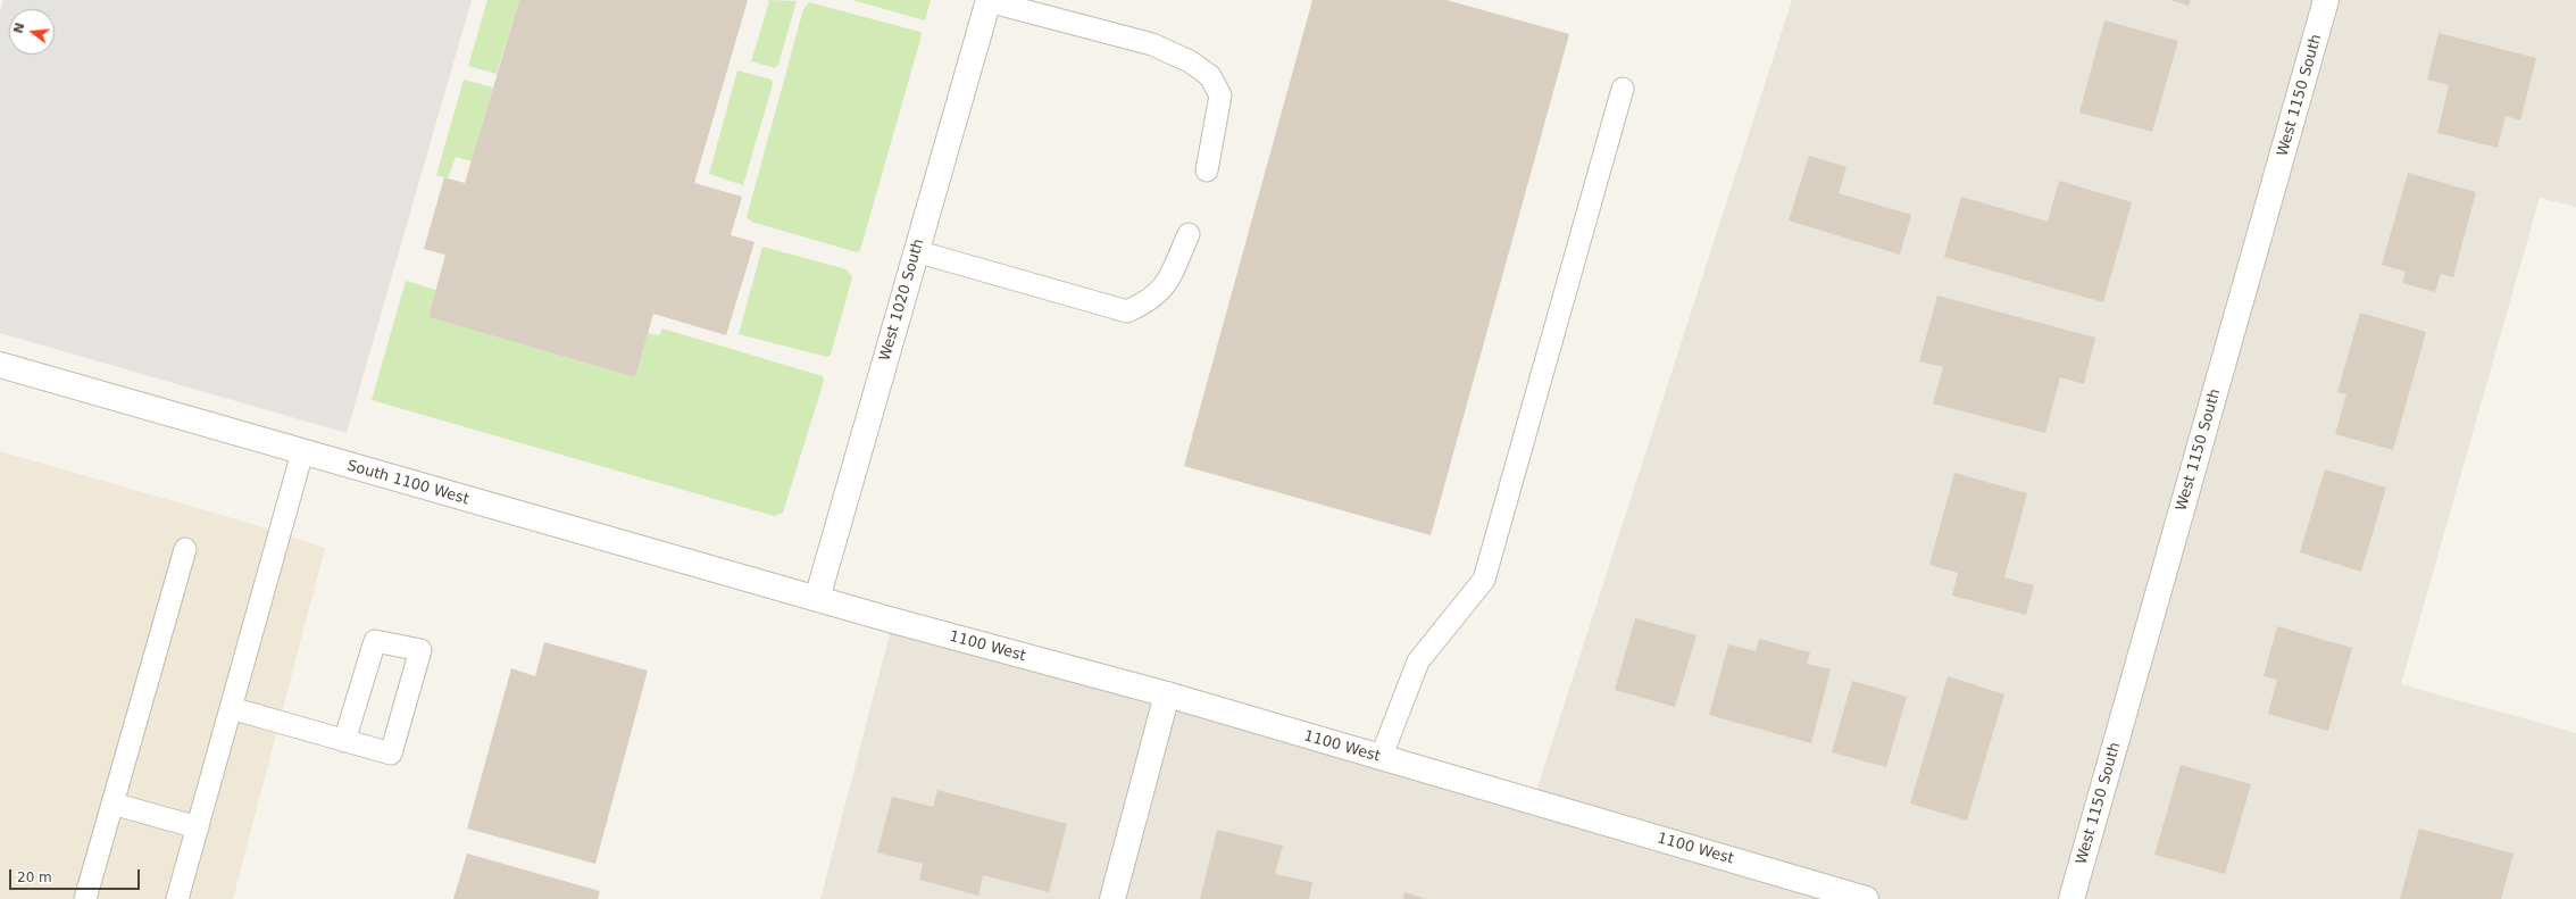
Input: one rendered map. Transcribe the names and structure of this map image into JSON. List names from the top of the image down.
{
  "streets": {
    "street": [
      "West 1150 South",
      "West 1020 South",
      "South 1100 West",
      "1100 West"
    ]
  },
  "crossings": [
    ["West 1020 South", "South 1100 West"],
    ["West 1020 South", "1100 West"],
    ["South 1100 West", "1100 West"]
  ],
  "scale_bar": "20 m",
  "north": "left"
}
